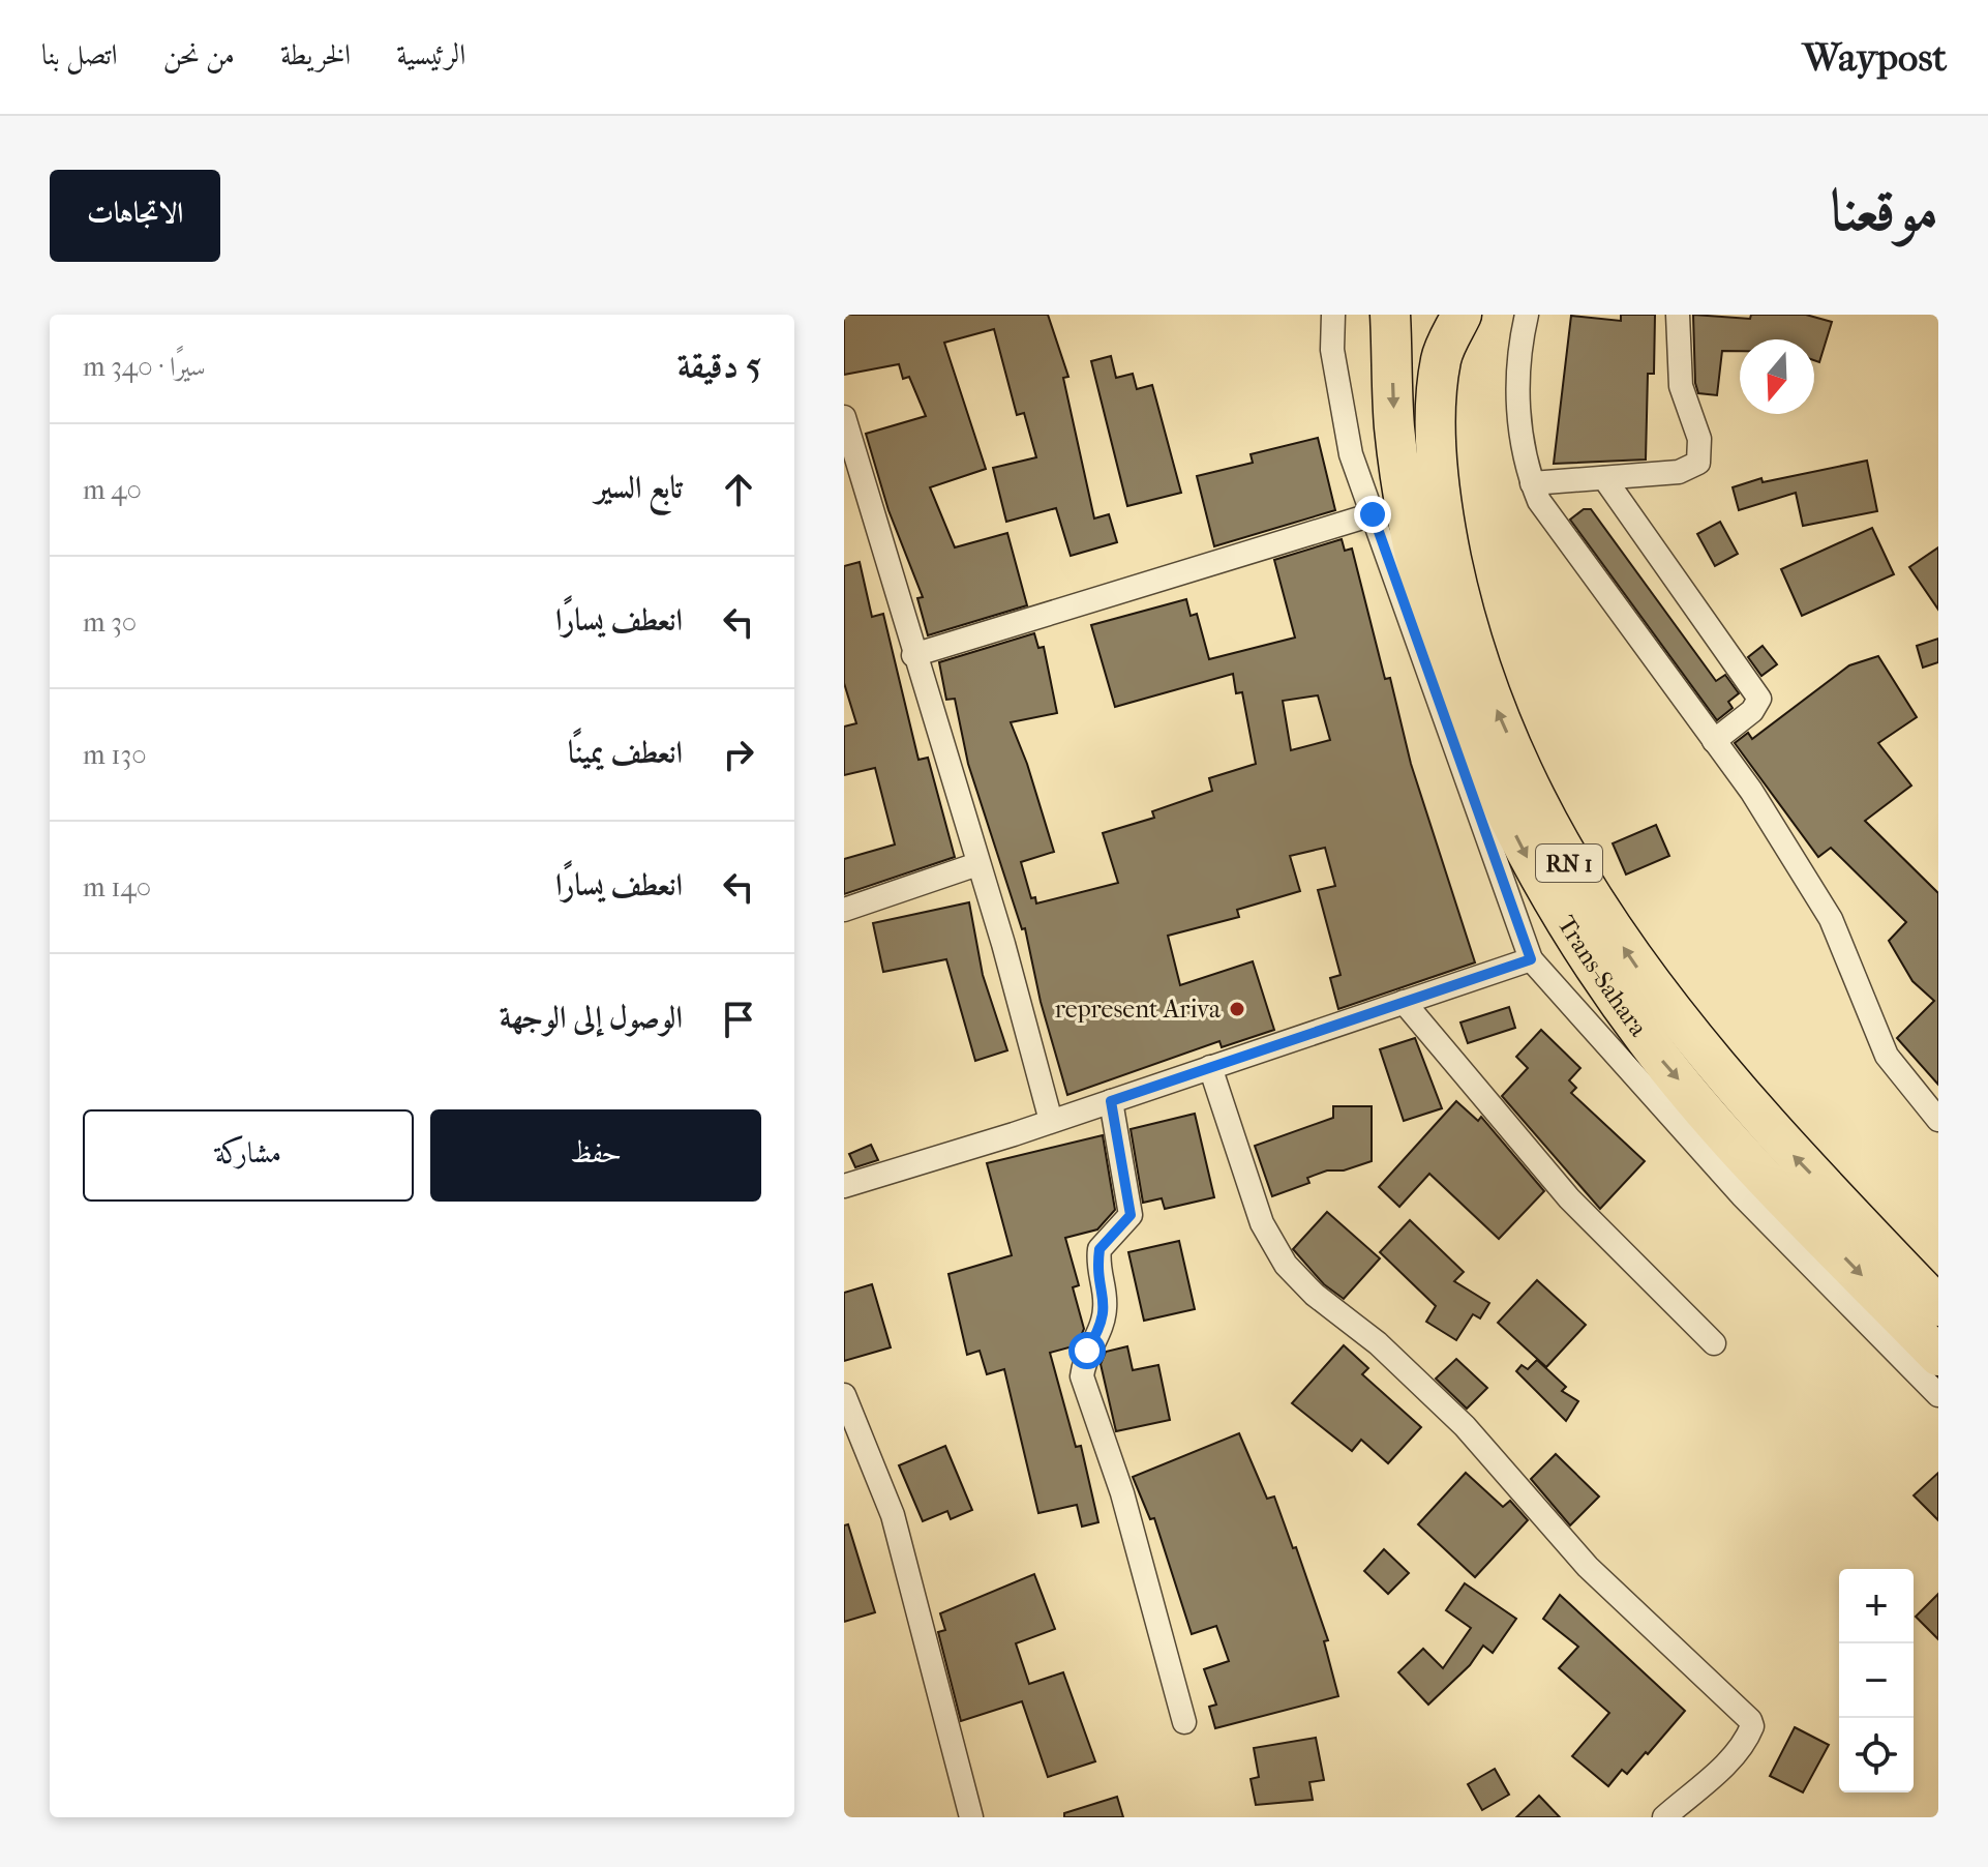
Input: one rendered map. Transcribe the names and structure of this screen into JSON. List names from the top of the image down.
{
  "streets": {
    "highway": ["RN 1", "Trans-Sahara"]
  },
  "places": ["represent Ariva"],
  "north": "bottom",
  "page": {
    "header": "Waypost",
    "nav": [
      "الرئيسية",
      "الخريطة",
      "من نحن",
      "اتصل بنا"
    ],
    "title": "موقعنا",
    "buttons": [
      "الاتجاهات",
      ["حفظ", "مشاركة"]
    ],
    "heading": ["5 دقيقة", "سيرًا · 340 m"],
    "list": [
      ["تابع السير", "40 m"],
      ["انعطف يسارًا", "30 m"],
      ["انعطف يمينًا", "130 m"],
      ["انعطف يسارًا", "140 m"],
      "الوصول إلى الوجهة"
    ],
    "map_buttons": ["+", "−"]
  }
}
